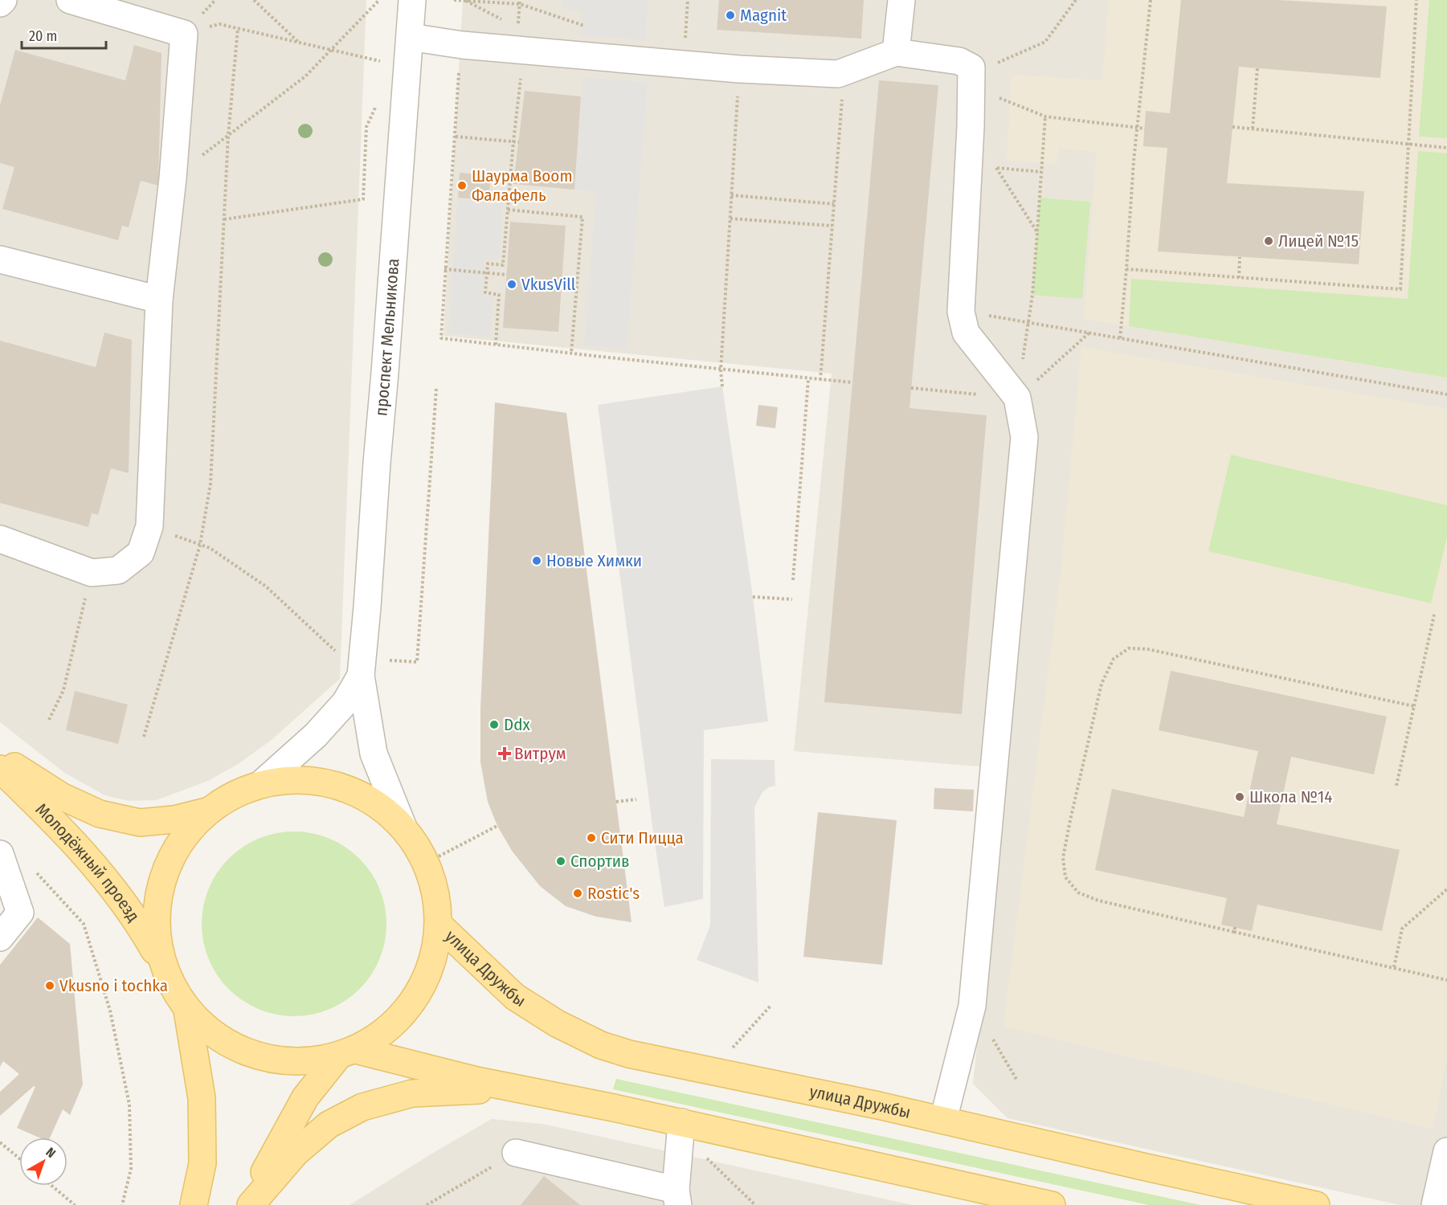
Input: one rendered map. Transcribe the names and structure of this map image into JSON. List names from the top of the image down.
{
  "streets": {
    "main road": ["Молодёжный проезд", "улица Дружбы"],
    "street": ["проспект Мельникова"]
  },
  "places": {
    "other": [
      "Magnit",
      "Шаурма Boom Фалафель",
      "Лицей №15",
      "VkusVill",
      "Новые Химки",
      "Ddx",
      "Школа №14",
      "Сити Пицца",
      "Спортив",
      "Rostic's",
      "Vkusno i tochka"
    ],
    "health": ["Витрум"]
  },
  "scale_bar": "20 m",
  "north": "top right"
}
